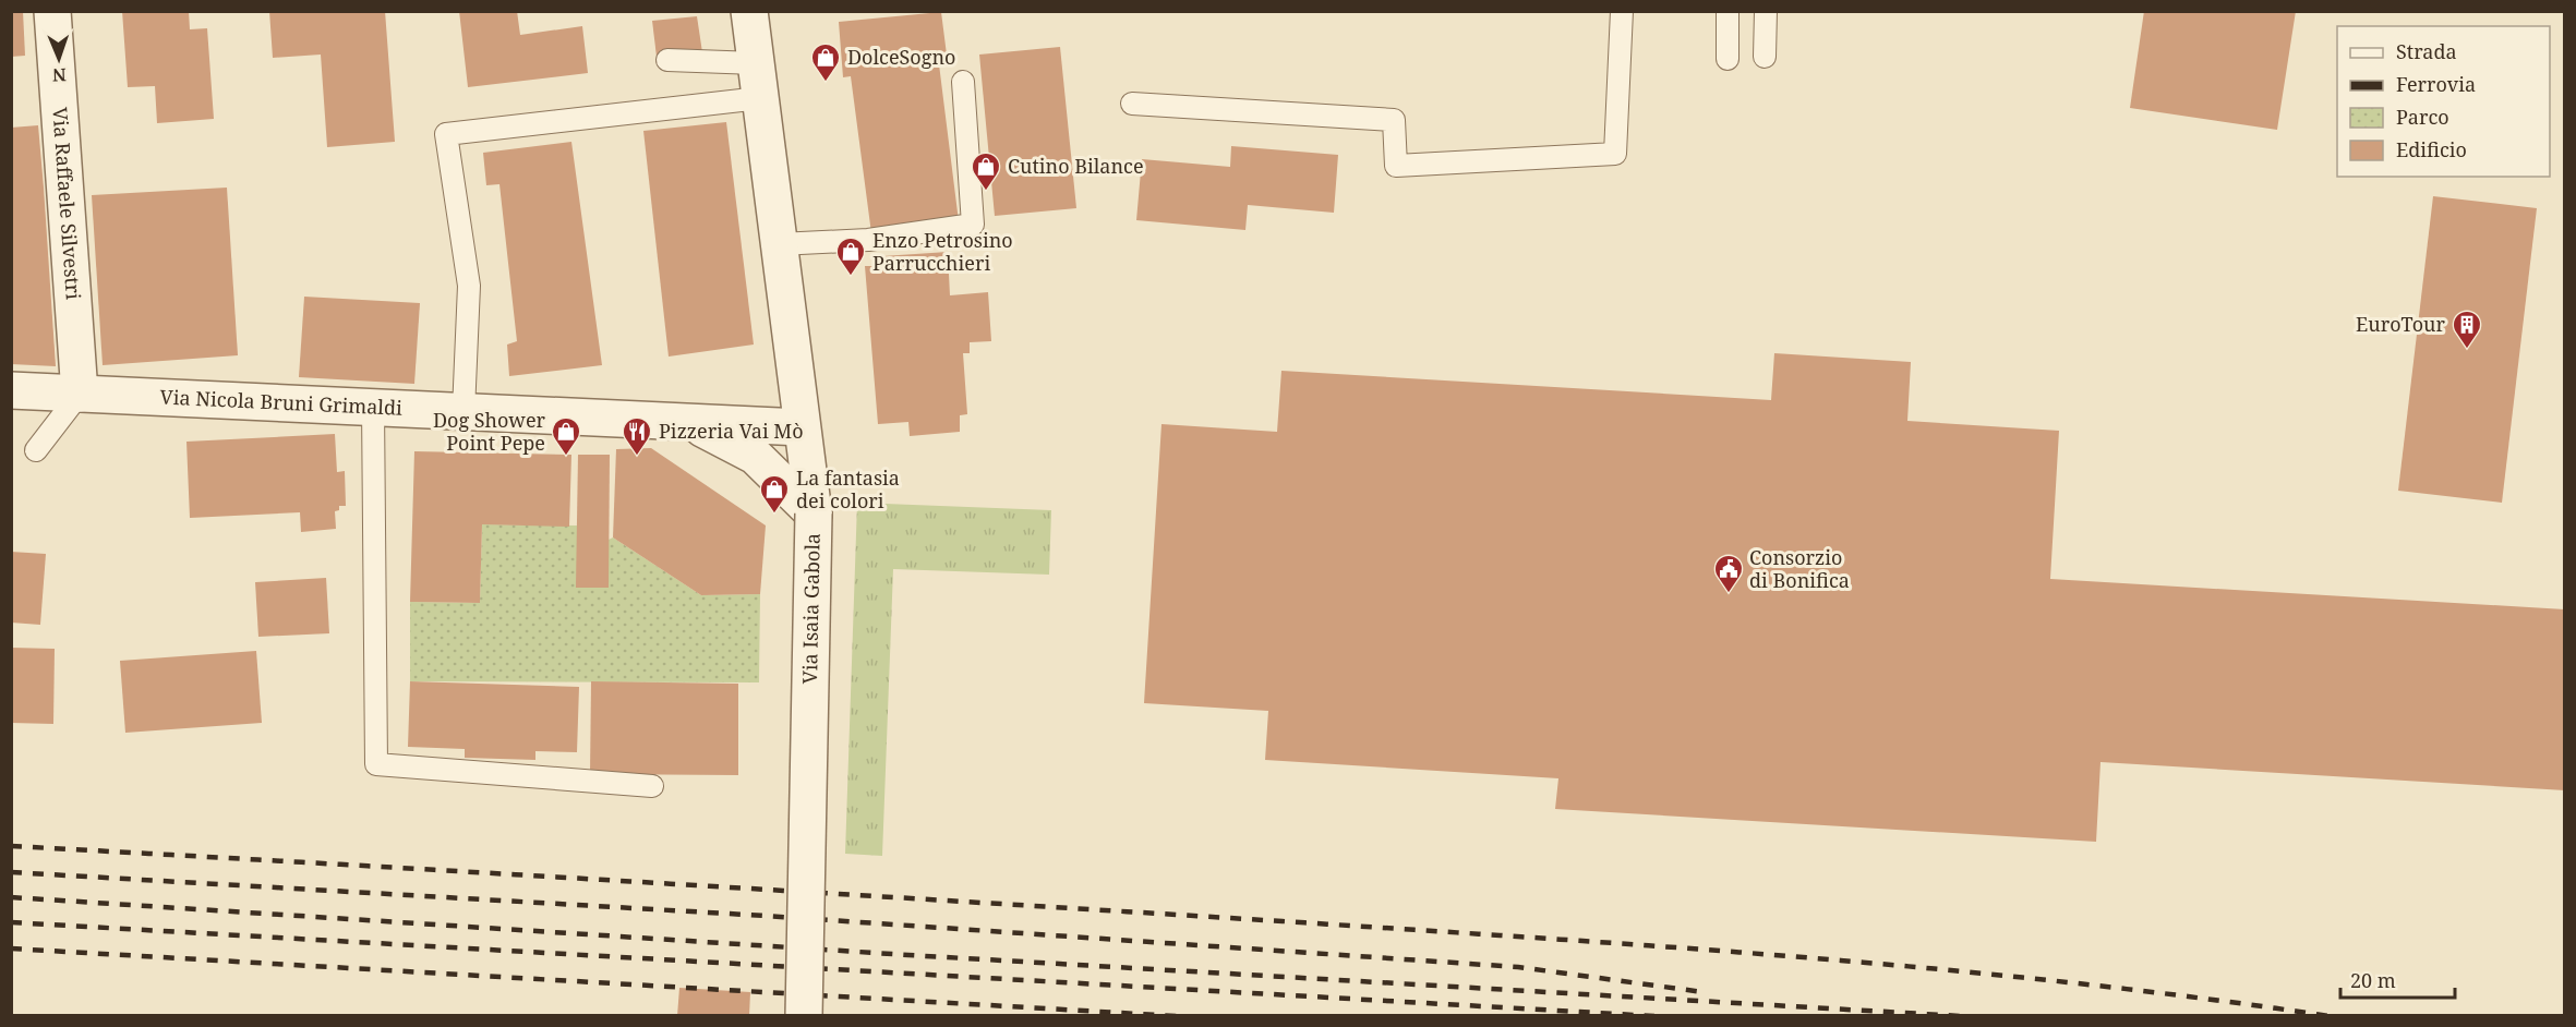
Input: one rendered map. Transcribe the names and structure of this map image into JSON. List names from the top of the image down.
{
  "streets": {
    "street": ["Via Raffaele Silvestri", "Via Nicola Bruni Grimaldi", "Via Isaia Gabola"]
  },
  "crossings": [
    ["Via Raffaele Silvestri", "Via Nicola Bruni Grimaldi"],
    ["Via Nicola Bruni Grimaldi", "Via Isaia Gabola"]
  ],
  "places": {
    "shop": [
      "DolceSogno",
      "Cutino Bilance",
      "Enzo Petrosino Parrucchieri",
      "Dog Shower Point Pepe",
      "La fantasia dei colori"
    ],
    "building": ["EuroTour"],
    "restaurant": ["Pizzeria Vai Mò"],
    "public building": ["Consorzio di Bonifica"]
  },
  "legend": [
    "Strada",
    "Ferrovia",
    "Parco",
    "Edificio"
  ],
  "scale_bar": "20 m",
  "north": "bottom"
}
